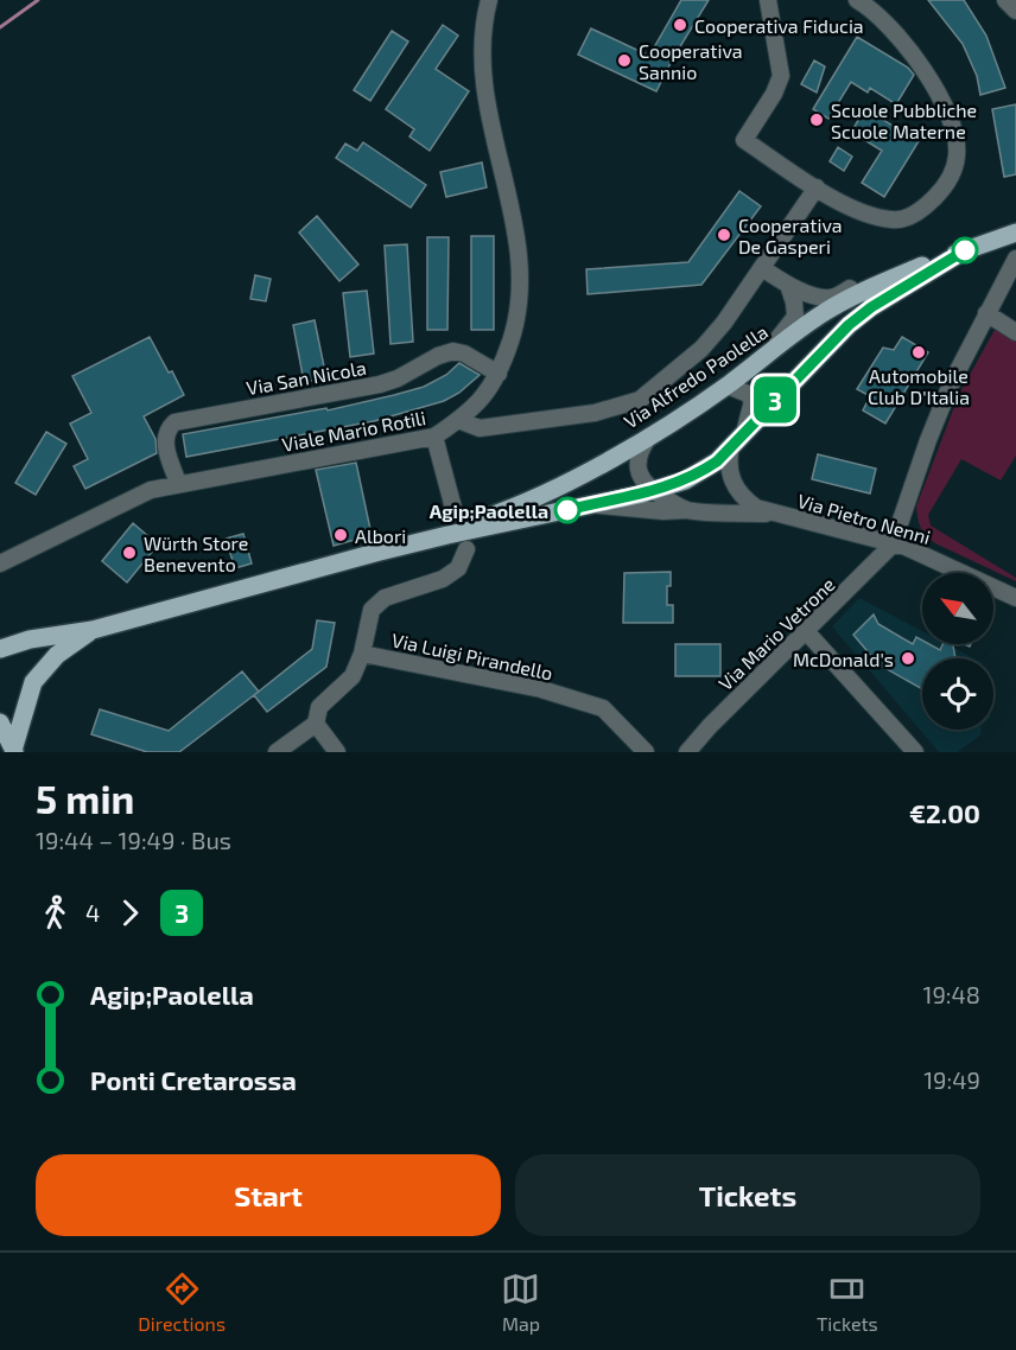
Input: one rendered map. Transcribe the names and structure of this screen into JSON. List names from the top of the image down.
{
  "streets": {
    "main road": ["Via Alfredo Paolella"],
    "street": [
      "Via San Nicola",
      "Viale Mario Rotili",
      "Via Pietro Nenni",
      "Via Mario Vetrone",
      "Via Luigi Pirandello"
    ]
  },
  "crossings": [
    ["Via Alfredo Paolella", "Via Pietro Nenni"],
    ["Via San Nicola", "Viale Mario Rotili"],
    ["Via Pietro Nenni", "Via Mario Vetrone"]
  ],
  "places": [
    "Cooperativa Fiducia",
    "Cooperativa Sannio",
    "Scuole Pubbliche Scuole Materne",
    "Cooperativa De Gasperi",
    "Automobile Club D'Italia",
    "Agip;Paolella",
    "Albori",
    "Würth Store Benevento",
    "McDonald's"
  ],
  "lines": ["bus line 3"],
  "north": "top left",
  "page": {
    "on_map": "3",
    "heading": ["5 min", "19:44 – 19:49 · Bus", "€2.00"],
    "legs": ["4", "3"],
    "list": [
      {
        "name": "Agip;Paolella",
        "value": "19:48"
      },
      {
        "name": "Ponti Cretarossa",
        "value": "19:49"
      }
    ],
    "buttons": ["Start", "Tickets"],
    "tabs": ["Directions", "Map", "Tickets"]
  }
}
